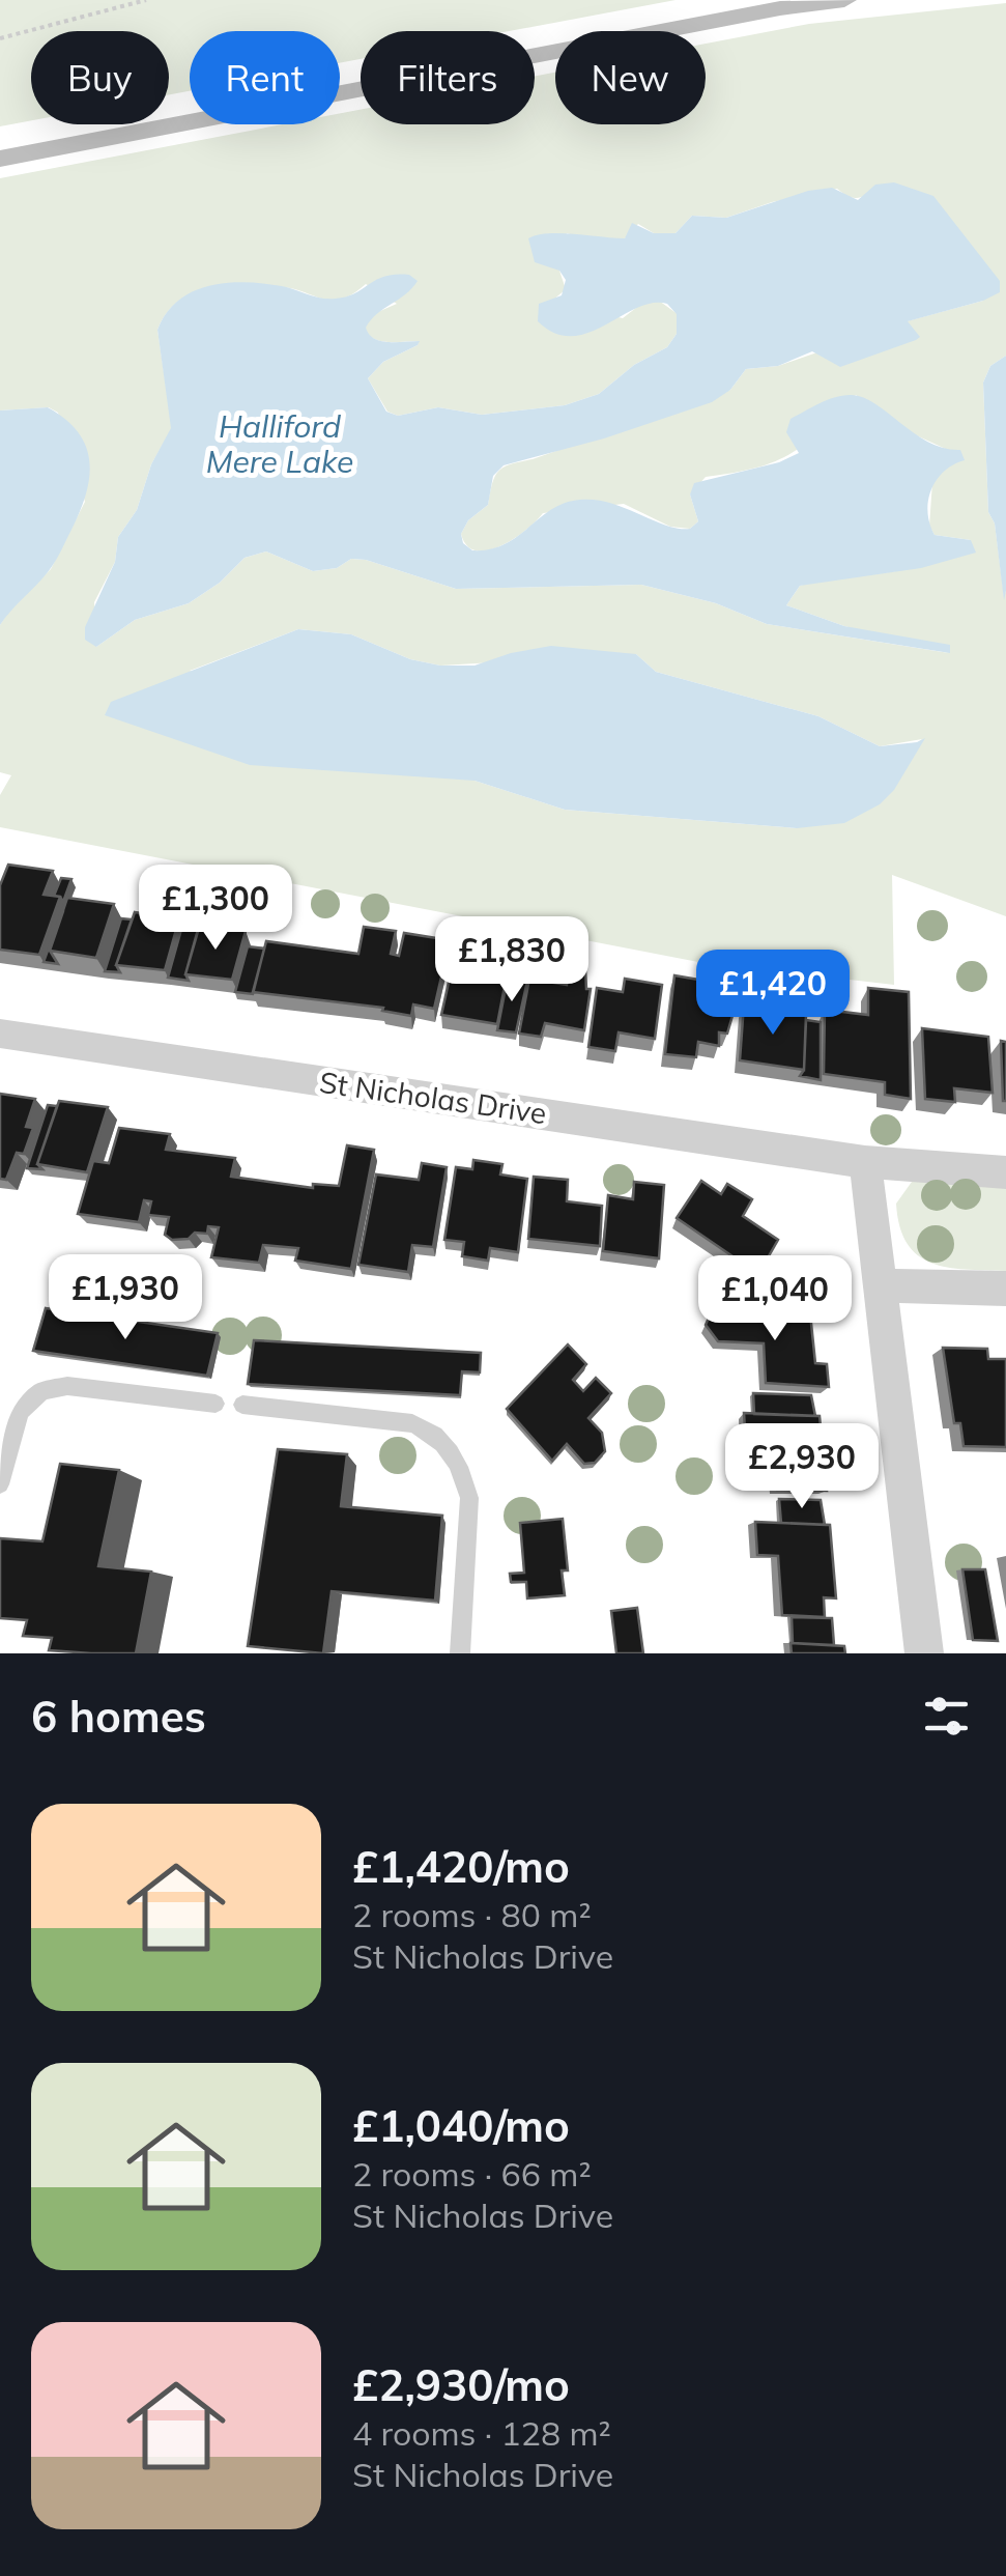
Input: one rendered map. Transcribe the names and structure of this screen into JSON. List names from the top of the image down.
{
  "streets": {
    "street": ["St Nicholas Drive"]
  },
  "water": ["Halliford Mere Lake"],
  "page": {
    "chip": [
      "Buy",
      "Rent",
      "Filters",
      "New"
    ],
    "price": [
      "£1,300",
      "£1,830",
      "£1,420",
      "£1,930",
      "£1,040",
      "£2,930"
    ],
    "heading": "6 homes",
    "list": [
      {
        "name": "£1,420/mo",
        "note": "2 rooms · 80 m² · St Nicholas Drive"
      },
      {
        "name": "£1,040/mo",
        "note": "2 rooms · 66 m² · St Nicholas Drive"
      },
      {
        "name": "£2,930/mo",
        "note": "4 rooms · 128 m² · St Nicholas Drive"
      }
    ]
  }
}
